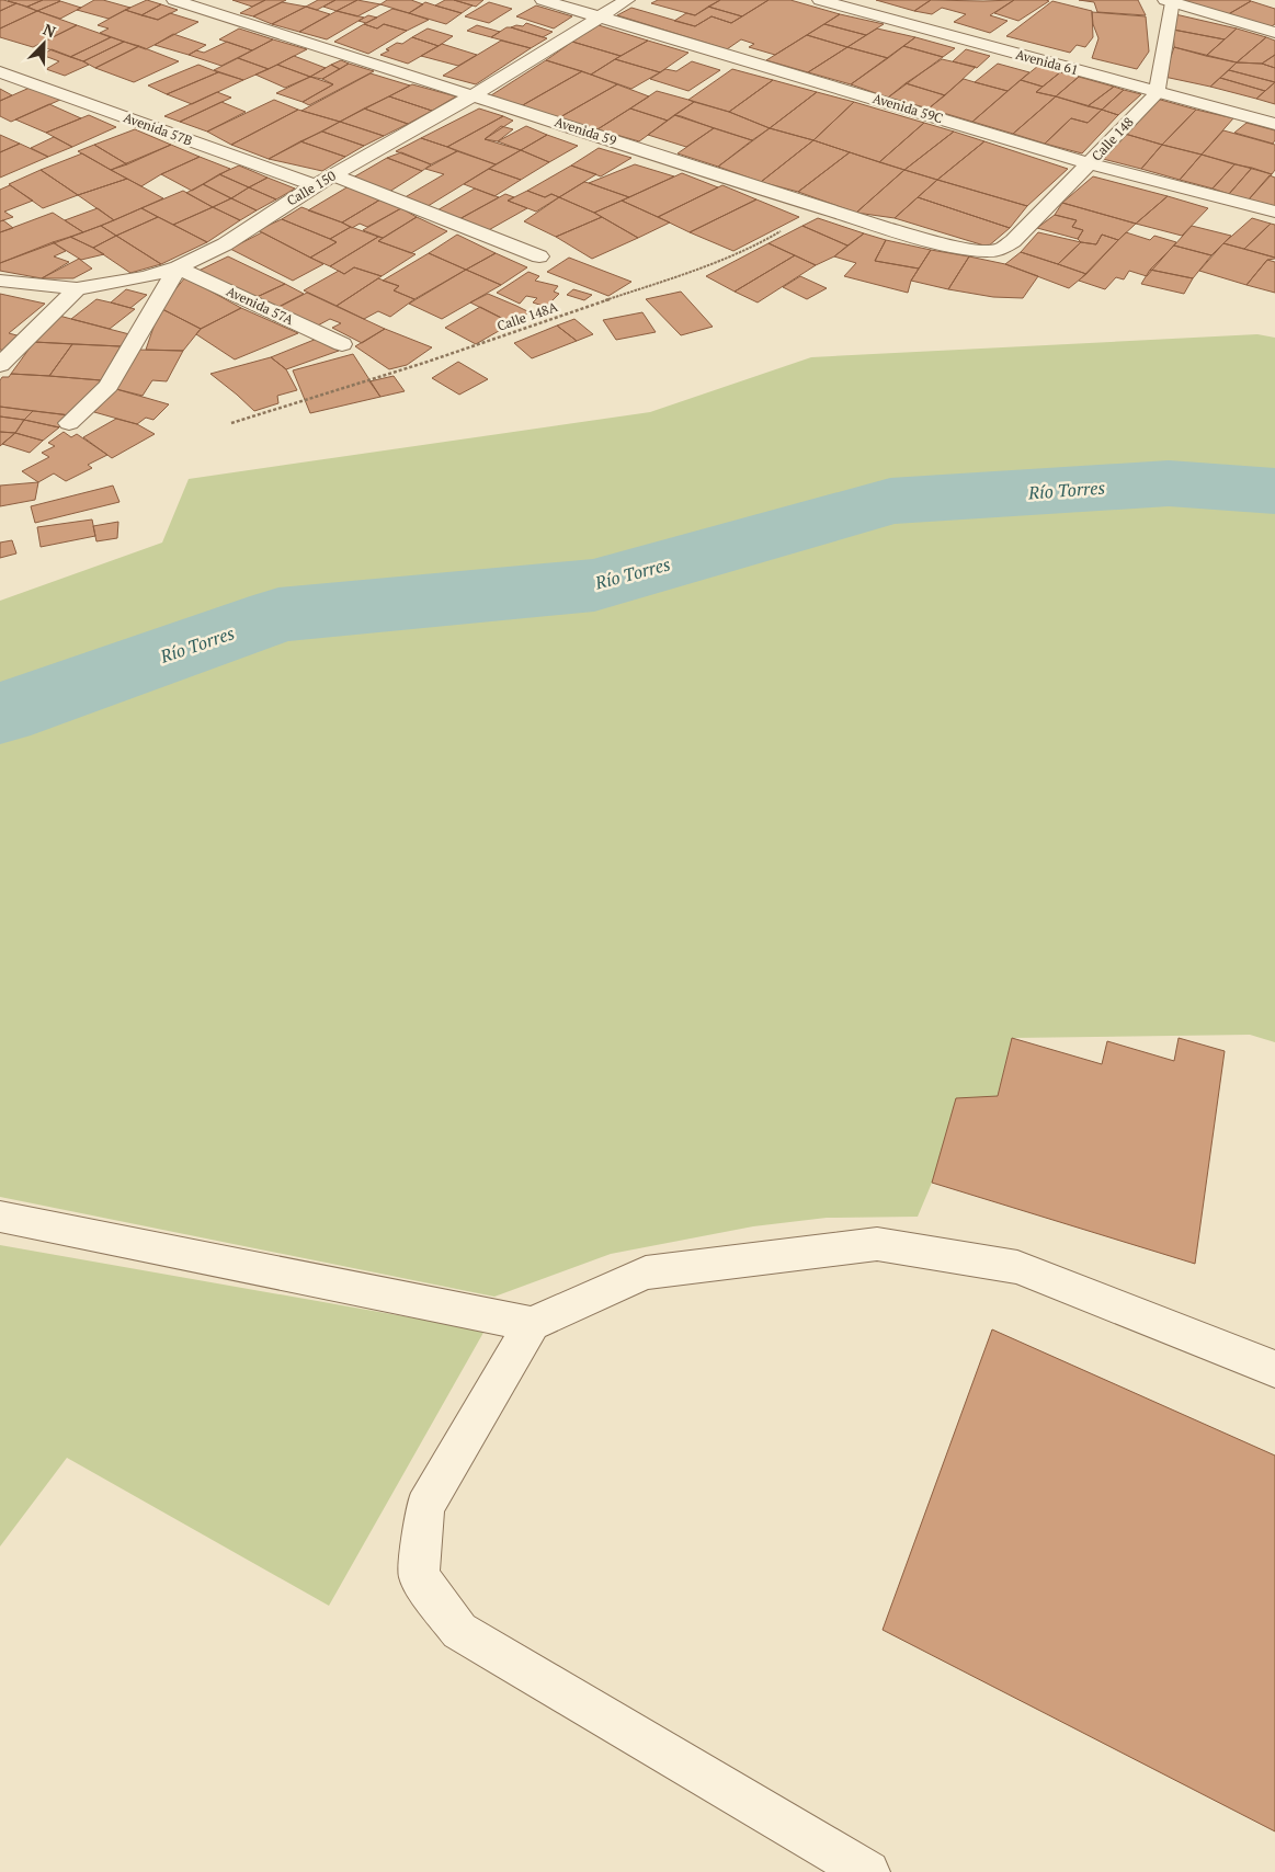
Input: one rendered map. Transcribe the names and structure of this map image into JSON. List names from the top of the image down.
{
  "streets": {
    "street": [
      "Avenida 61",
      "Avenida 59C",
      "Avenida 57B",
      "Avenida 59",
      "Calle 148",
      "Calle 150",
      "Avenida 57A"
    ],
    "path": ["Calle 148A"]
  },
  "crossings": [
    ["Avenida 61", "Calle 148"],
    ["Avenida 59C", "Calle 148"],
    ["Avenida 59C", "Calle 150"],
    ["Avenida 57B", "Calle 150"],
    ["Avenida 59", "Calle 148"],
    ["Avenida 59", "Calle 150"],
    ["Avenida 59", "Calle 148A"],
    ["Calle 150", "Avenida 57A"]
  ],
  "water": ["Río Torres"],
  "north": "top right"
}
